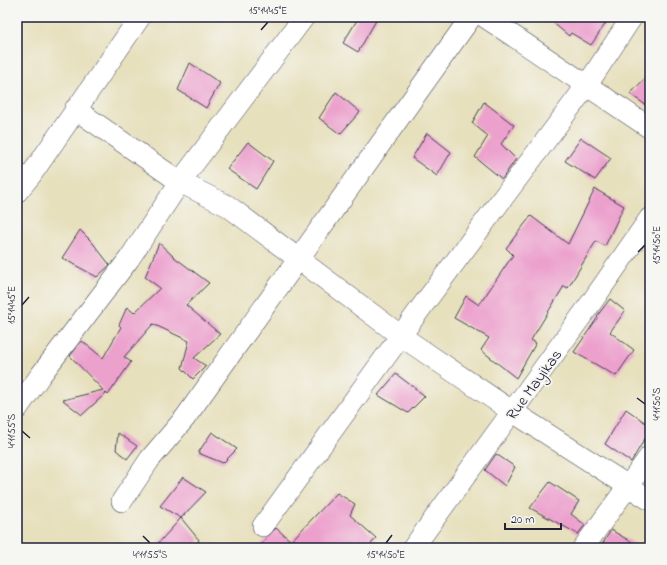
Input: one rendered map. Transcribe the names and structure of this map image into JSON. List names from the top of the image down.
{
  "streets": {
    "street": ["Rue Mayikas"]
  },
  "scale_bar": "20 m",
  "coordinates": [
    "15°14'45\"E",
    "15°14'50\"E",
    "4°11'50\"S",
    "4°11'55\"S"
  ]
}
